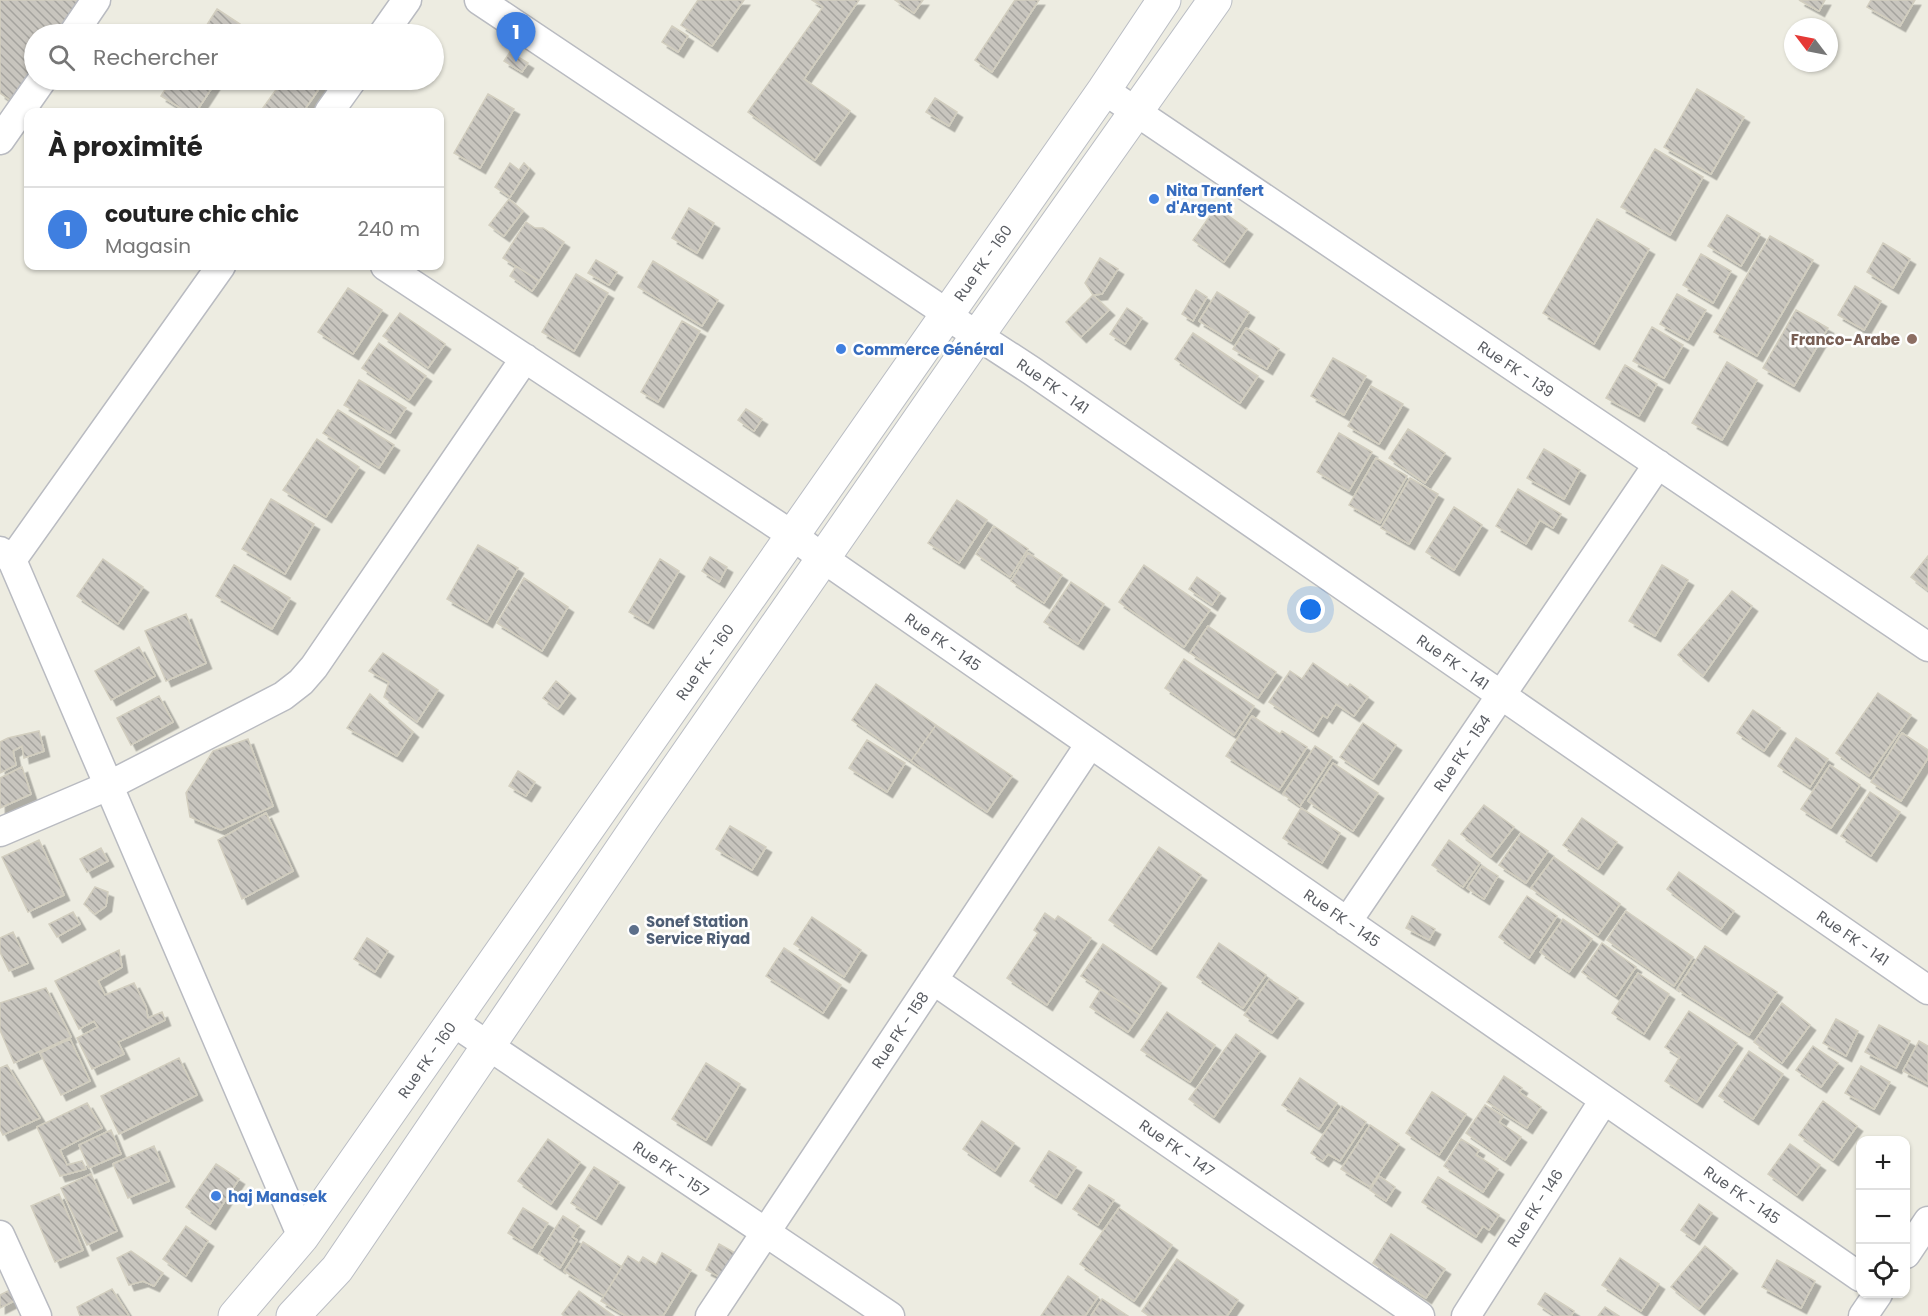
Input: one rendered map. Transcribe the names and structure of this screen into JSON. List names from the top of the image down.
{
  "streets": {
    "main road": ["Rue FK - 160"],
    "street": [
      "Rue FK - 139",
      "Rue FK - 141",
      "Rue FK - 145",
      "Rue FK - 154",
      "Rue FK - 158",
      "Rue FK - 147",
      "Rue FK - 157",
      "Rue FK - 146"
    ]
  },
  "crossings": [
    ["Rue FK - 160", "Rue FK - 139"],
    ["Rue FK - 160", "Rue FK - 141"],
    ["Rue FK - 160", "Rue FK - 145"],
    ["Rue FK - 160", "Rue FK - 157"],
    ["Rue FK - 139", "Rue FK - 154"],
    ["Rue FK - 141", "Rue FK - 154"],
    ["Rue FK - 145", "Rue FK - 154"],
    ["Rue FK - 145", "Rue FK - 158"],
    ["Rue FK - 145", "Rue FK - 146"],
    ["Rue FK - 158", "Rue FK - 147"],
    ["Rue FK - 158", "Rue FK - 157"]
  ],
  "places": [
    "Nita Tranfert d'Argent",
    "Franco-Arabe",
    "Commerce Général",
    "Sonef Station Service Riyad",
    "haj Manasek"
  ],
  "north": "top left",
  "page": {
    "pins": "1",
    "search": "Rechercher",
    "heading": "À proximité",
    "list": [
      {
        "mark": "1",
        "name": "couture chic chic",
        "note": "Magasin",
        "value": "240 m"
      }
    ],
    "map_buttons": ["+", "−"]
  }
}
